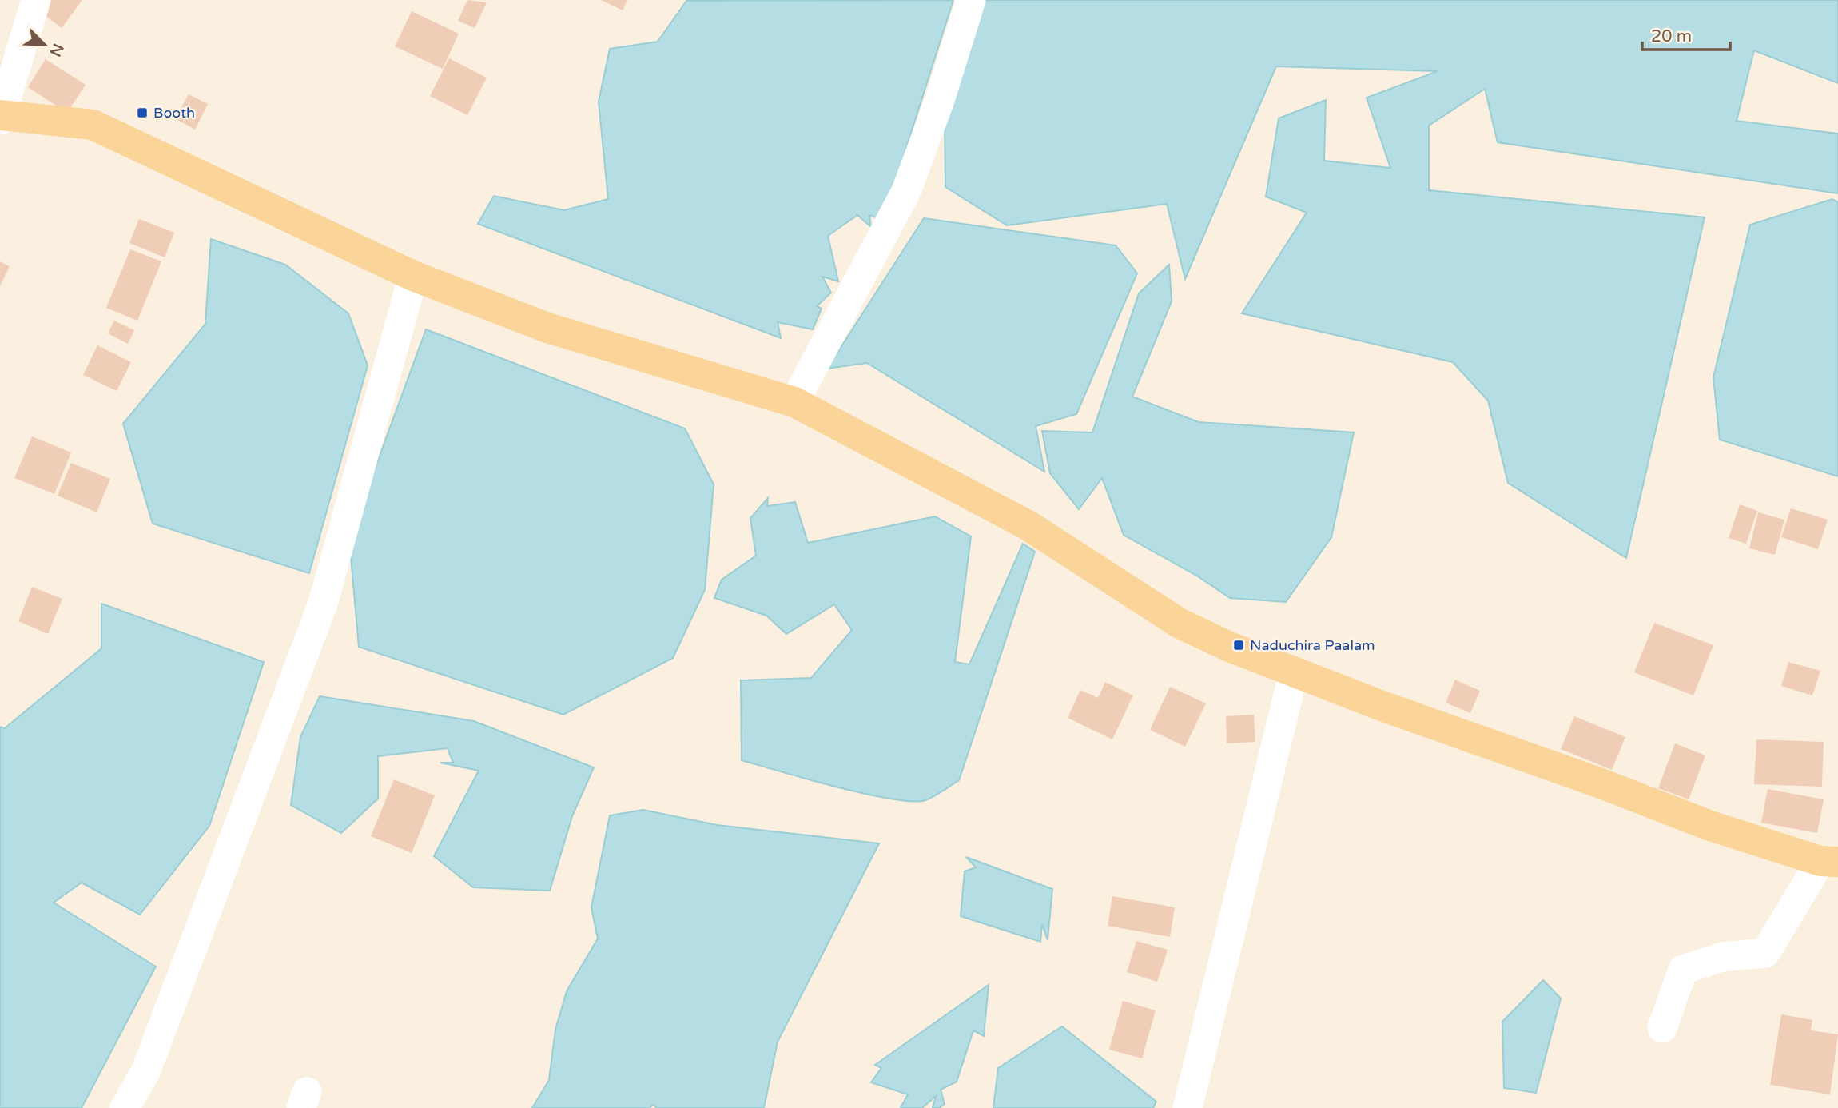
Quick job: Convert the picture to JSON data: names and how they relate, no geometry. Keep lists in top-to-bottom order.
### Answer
{
  "places": {
    "transit": ["Booth", "Naduchira Paalam"]
  },
  "scale_bar": "20 m",
  "north": "bottom right"
}
